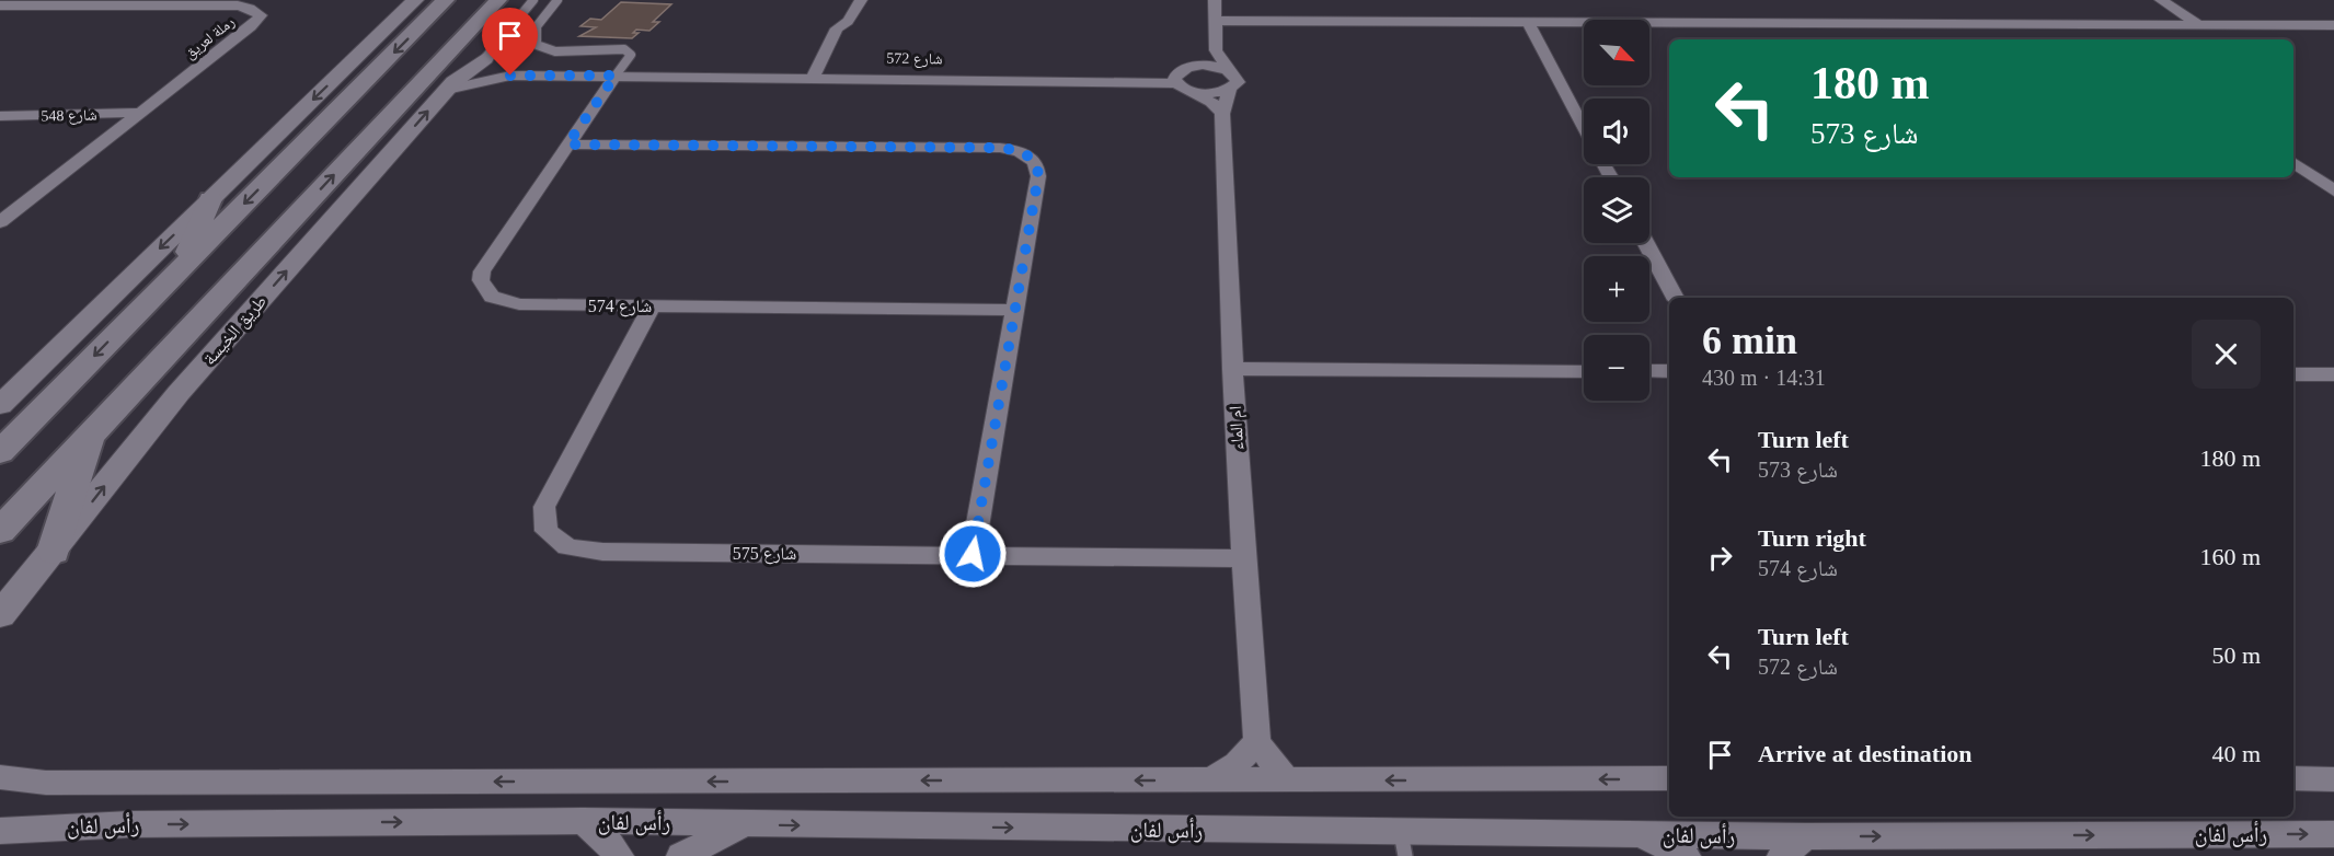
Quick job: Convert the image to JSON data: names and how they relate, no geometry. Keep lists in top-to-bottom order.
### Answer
{
  "streets": {
    "main road": ["طريق الخيسة"],
    "street": [
      "رملة لعريق",
      "شارع 572",
      "شارع 548",
      "شارع 574",
      "ام الماء",
      "شارع 575",
      "رأس لفان"
    ]
  },
  "crossings": [
    ["رملة لعريق", "شارع 548"],
    ["شارع 572", "شارع 574"],
    ["شارع 572", "طريق الخيسة"],
    ["شارع 574", "شارع 575"],
    ["ام الماء", "شارع 575"],
    ["ام الماء", "رأس لفان"]
  ],
  "north": "bottom right",
  "page": {
    "map_buttons": ["+", "−"],
    "turn": ["180 m", "شارع 573"],
    "heading": ["6 min", "430 m · 14:31"],
    "list": [
      {
        "name": "Turn left",
        "note": "شارع 573",
        "value": "180 m"
      },
      {
        "name": "Turn right",
        "note": "شارع 574",
        "value": "160 m"
      },
      {
        "name": "Turn left",
        "note": "شارع 572",
        "value": "50 m"
      },
      {
        "name": "Arrive at destination",
        "value": "40 m"
      }
    ]
  }
}
